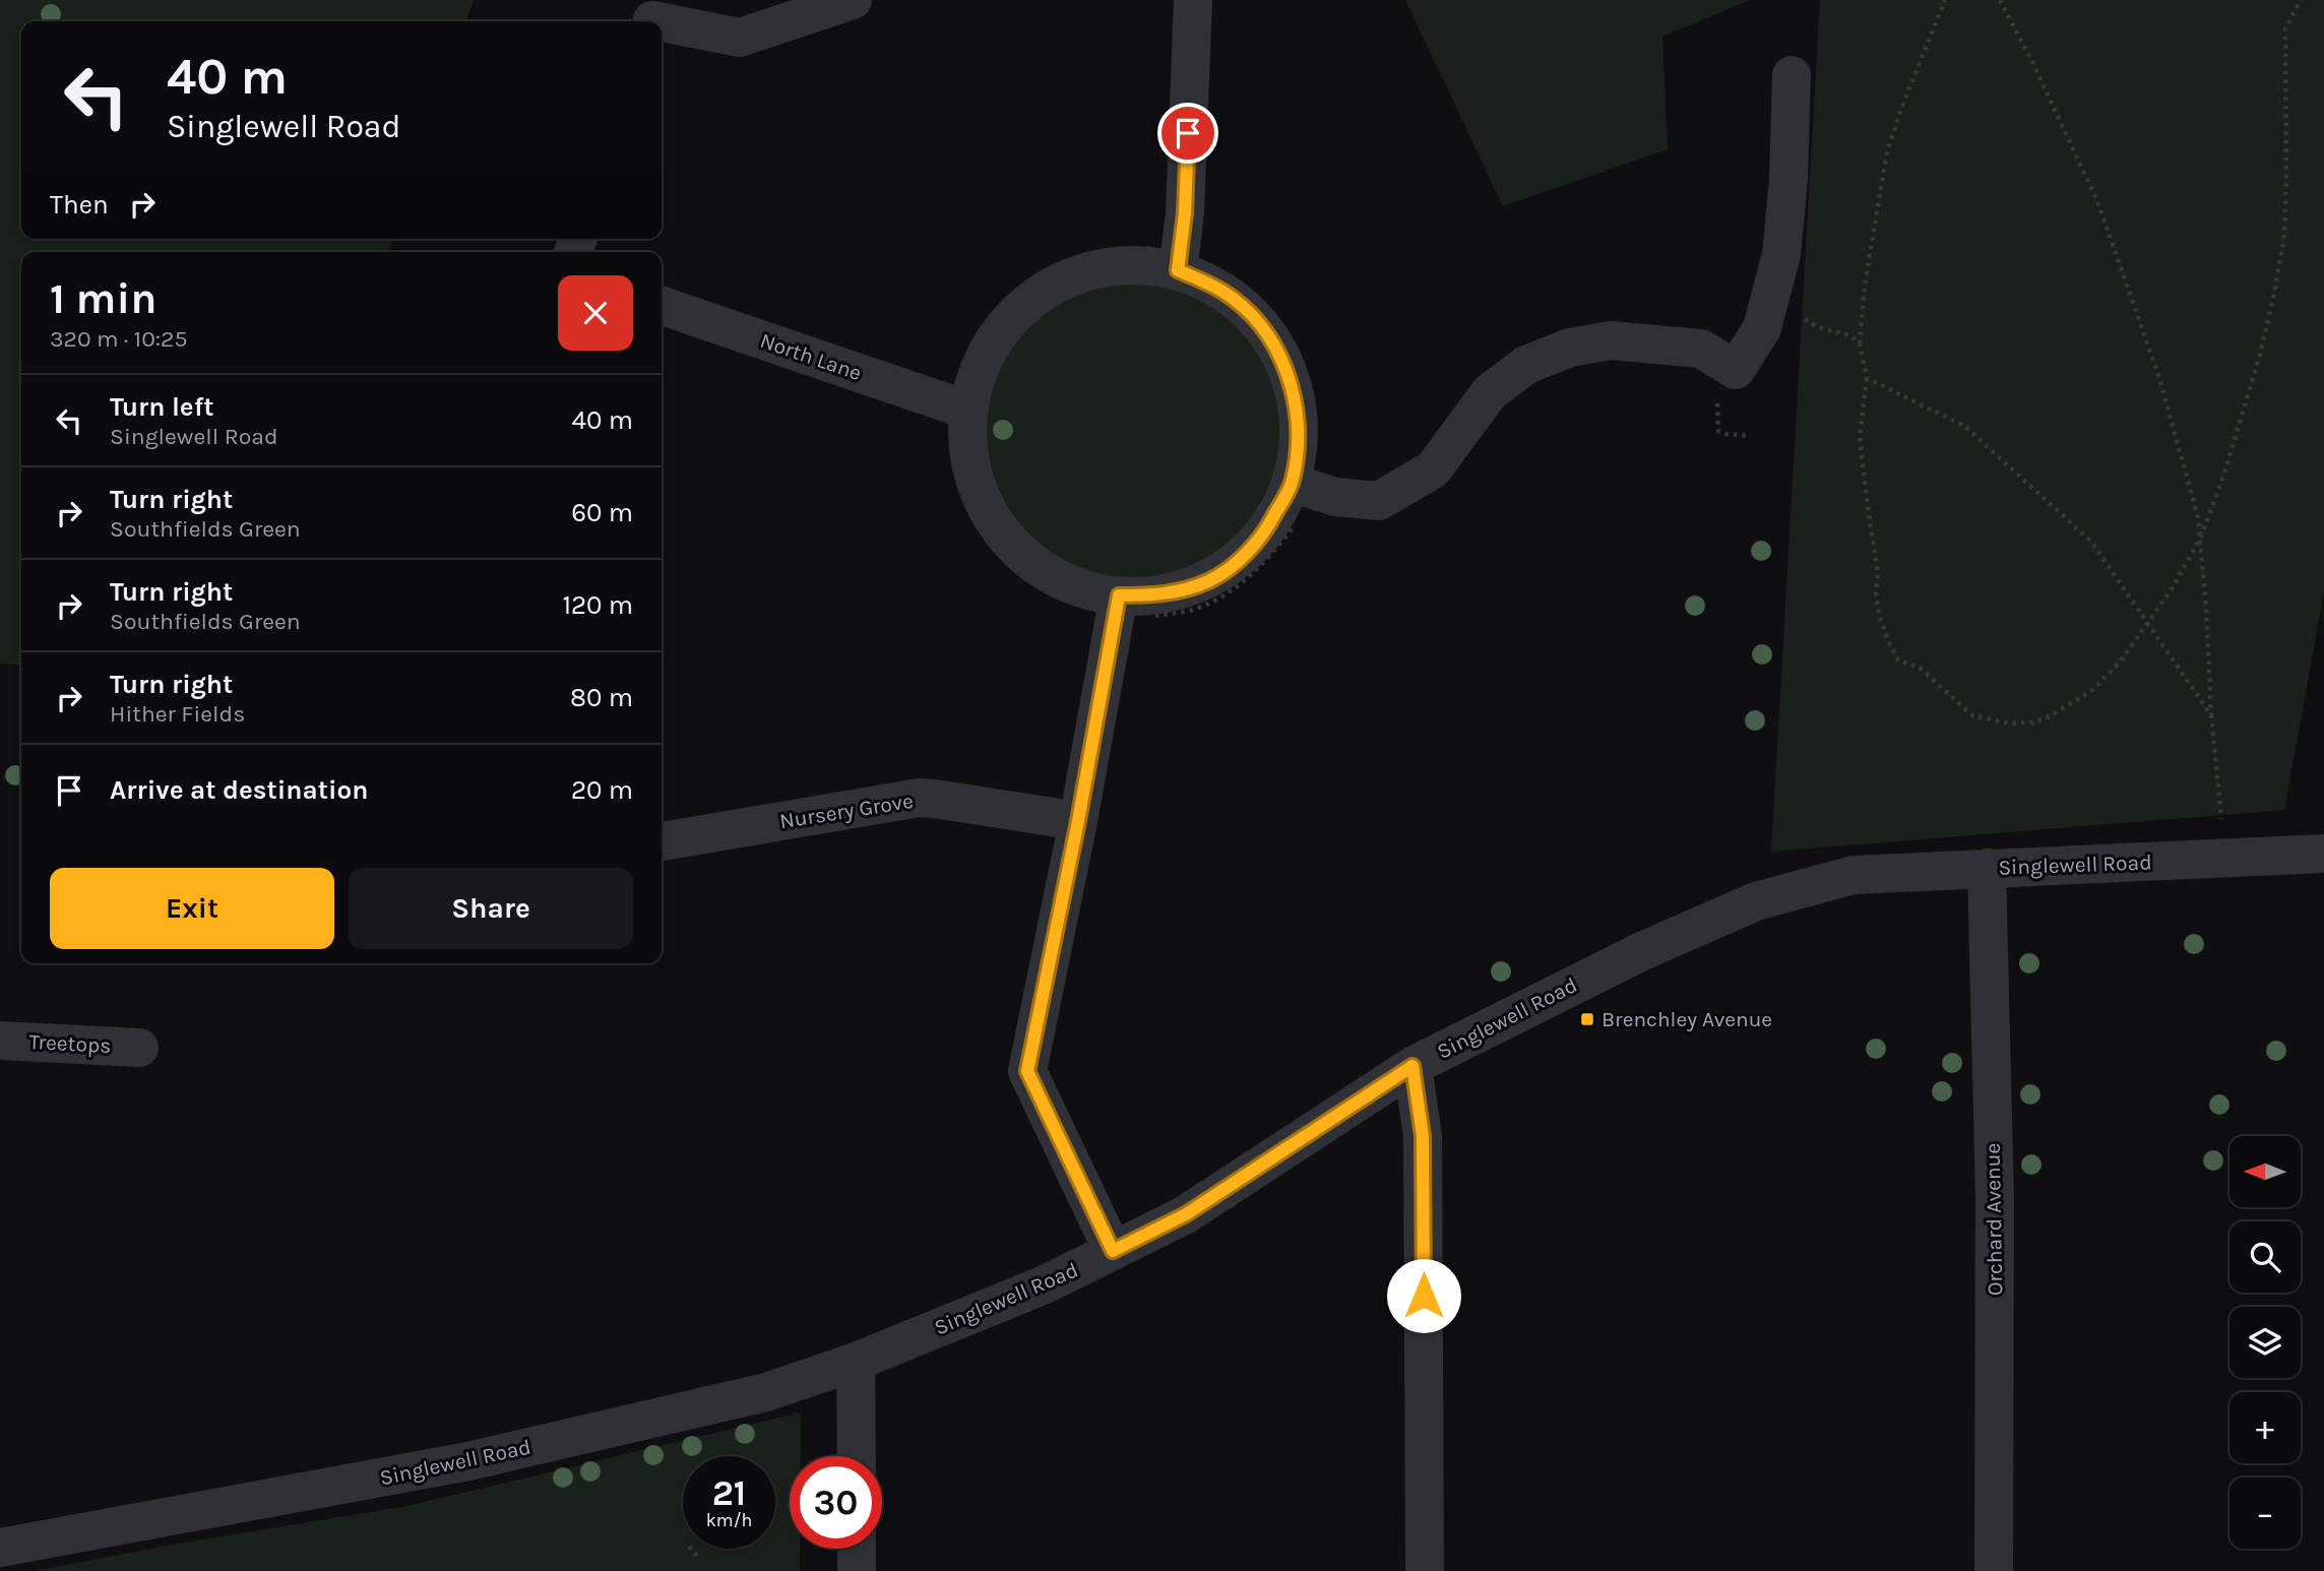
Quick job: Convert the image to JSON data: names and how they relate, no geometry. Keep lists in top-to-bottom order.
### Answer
{
  "streets": {
    "street": [
      "North Lane",
      "Nursery Grove",
      "Singlewell Road",
      "Treetops",
      "Orchard Avenue"
    ]
  },
  "crossings": [
    ["Singlewell Road", "Orchard Avenue"]
  ],
  "places": {
    "transit": ["Brenchley Avenue"]
  },
  "north": "left",
  "page": {
    "turn": ["40 m", "Singlewell Road"],
    "then": "Then",
    "heading": ["1 min", "320 m · 10:25"],
    "list": [
      {
        "name": "Turn left",
        "note": "Singlewell Road",
        "value": "40 m"
      },
      {
        "name": "Turn right",
        "note": "Southfields Green",
        "value": "60 m"
      },
      {
        "name": "Turn right",
        "note": "Southfields Green",
        "value": "120 m"
      },
      {
        "name": "Turn right",
        "note": "Hither Fields",
        "value": "80 m"
      },
      {
        "name": "Arrive at destination",
        "value": "20 m"
      }
    ],
    "buttons": ["Exit", "Share"],
    "map_buttons": ["+", "−"],
    "speed": "21 km/h",
    "limit": "30"
  }
}
